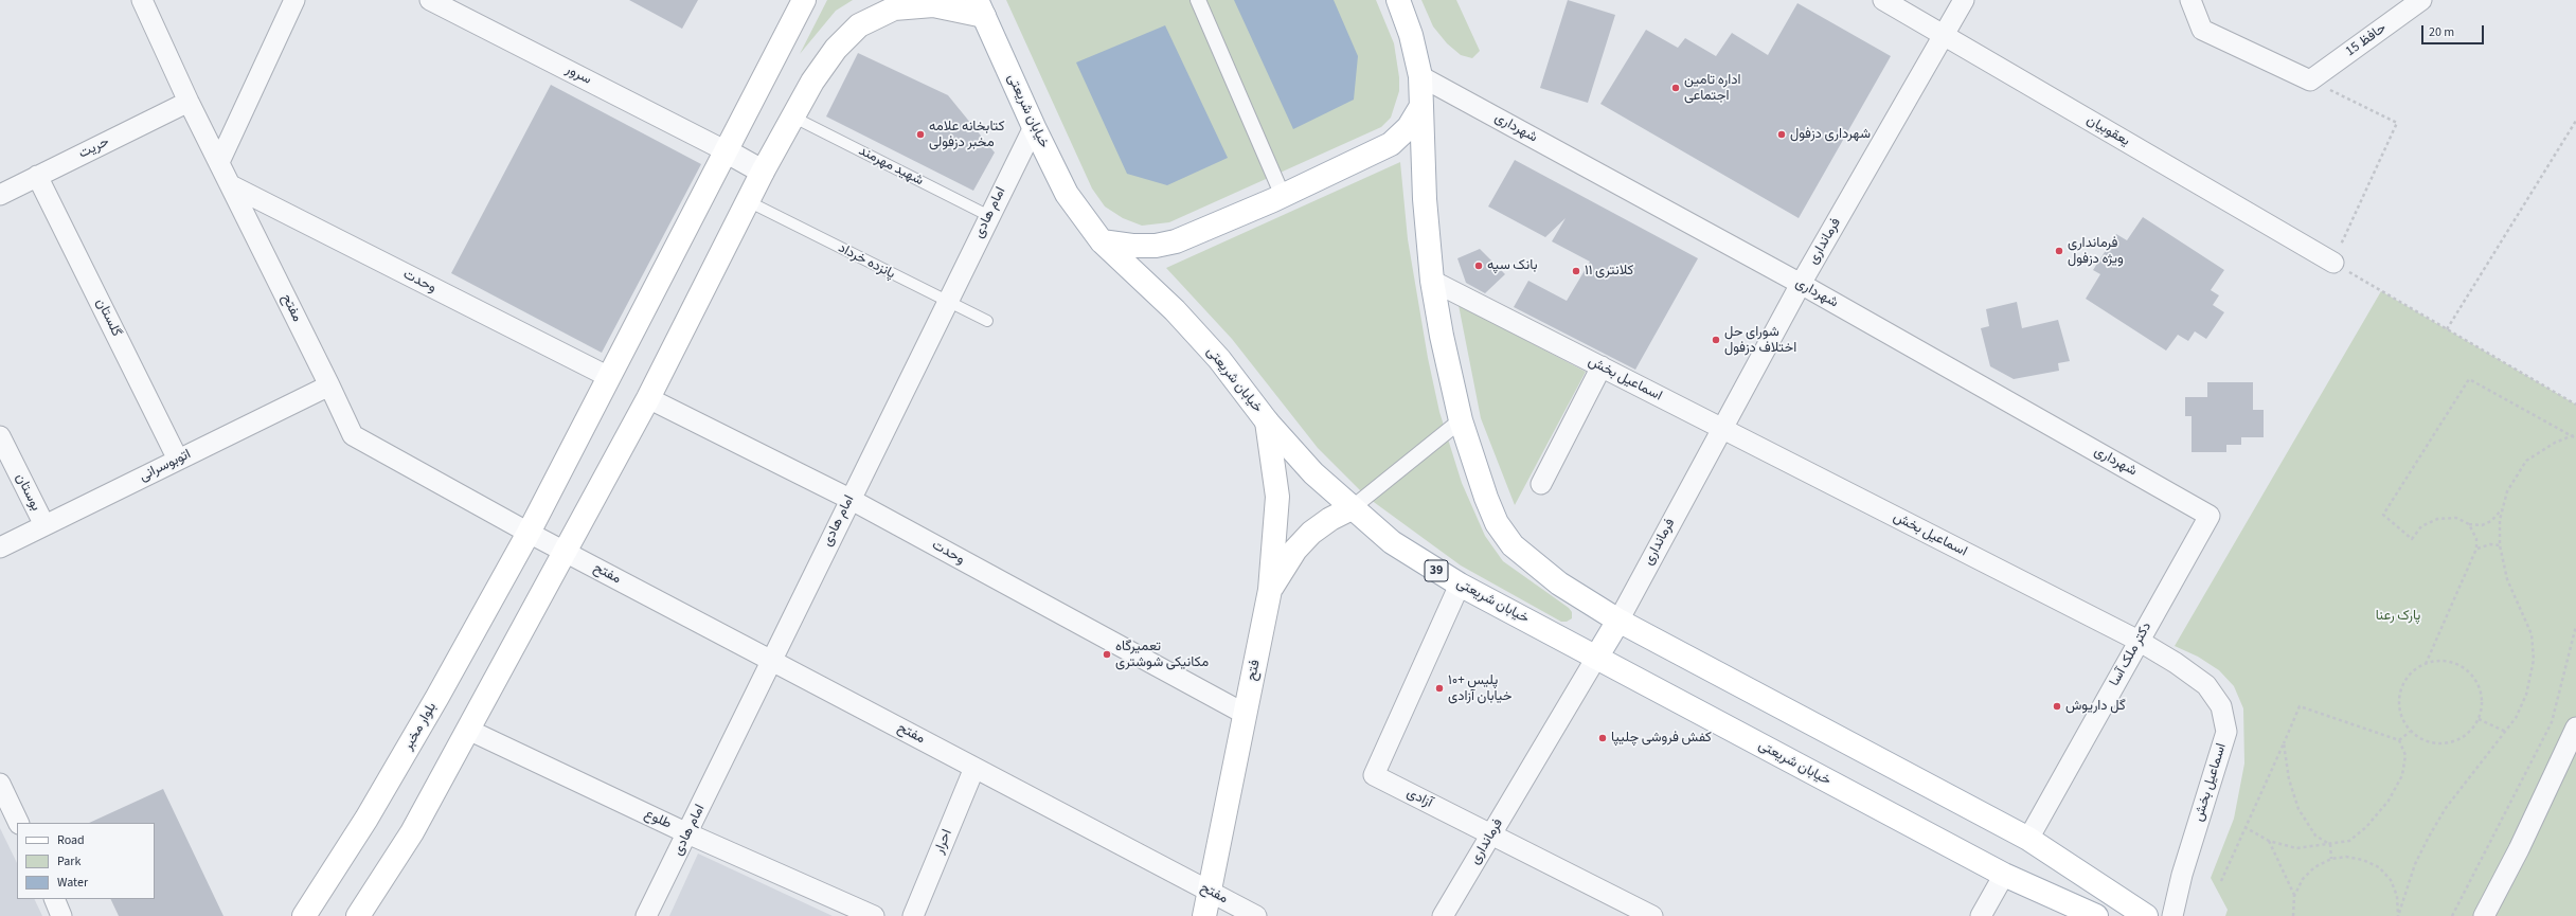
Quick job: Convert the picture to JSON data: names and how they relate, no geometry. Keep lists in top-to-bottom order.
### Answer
{
  "streets": {
    "main road": [
      "خیابان شریعتی",
      "39",
      "فتح",
      "بلوار مخبر"
    ],
    "street": [
      "حافظ 15",
      "سرور",
      "شهرداری",
      "یعقوبیان",
      "حریت",
      "امام هادی",
      "فرمانداری",
      "وحدت",
      "مفتح",
      "گلستان",
      "اسماعیل بخش",
      "اتوبوسرانی",
      "بوستان",
      "دکتر ملک آسا",
      "آزادی",
      "طلوع",
      "احرار"
    ],
    "lane": ["شهید مهرمند", "پانزده خرداد"]
  },
  "crossings": [
    ["سرور", "بلوار مخبر"],
    ["خیابان شریعتی", "امام هادی"],
    ["خیابان شریعتی", "فرمانداری"],
    ["خیابان شریعتی", "فتح"],
    ["خیابان شریعتی", "آزادی"],
    ["شهرداری", "فرمانداری"],
    ["شهرداری", "دکتر ملک آسا"],
    ["یعقوبیان", "فرمانداری"],
    ["حریت", "مفتح"],
    ["حریت", "گلستان"],
    ["شهید مهرمند", "امام هادی"],
    ["امام هادی", "پانزده خرداد"],
    ["امام هادی", "وحدت"],
    ["امام هادی", "مفتح"],
    ["امام هادی", "طلوع"],
    ["فرمانداری", "اسماعیل بخش"],
    ["فرمانداری", "آزادی"],
    ["وحدت", "مفتح"],
    ["وحدت", "فتح"],
    ["وحدت", "بلوار مخبر"],
    ["مفتح", "اتوبوسرانی"],
    ["مفتح", "فتح"],
    ["مفتح", "بلوار مخبر"],
    ["مفتح", "احرار"],
    ["گلستان", "اتوبوسرانی"],
    ["اسماعیل بخش", "دکتر ملک آسا"],
    ["اتوبوسرانی", "بوستان"]
  ],
  "parks": ["پارک رعنا"],
  "places": [
    "اداره تامین اجتماعی",
    "کتابخانه علامه مخبر دزفولی",
    "شهرداری دزفول",
    "فرمانداری ویژه دزفول",
    "بانک سپه",
    "کلانتری ۱۱",
    "شورای حل اختلاف دزفول",
    "تعمیرگاه مکانیکی شوشتری",
    "پلیس +۱۰ خیابان آزادی",
    "گل داریوش",
    "کفش فروشی چلیپا"
  ],
  "legend": ["Road", "Park", "Water"],
  "scale_bar": "20 m"
}
